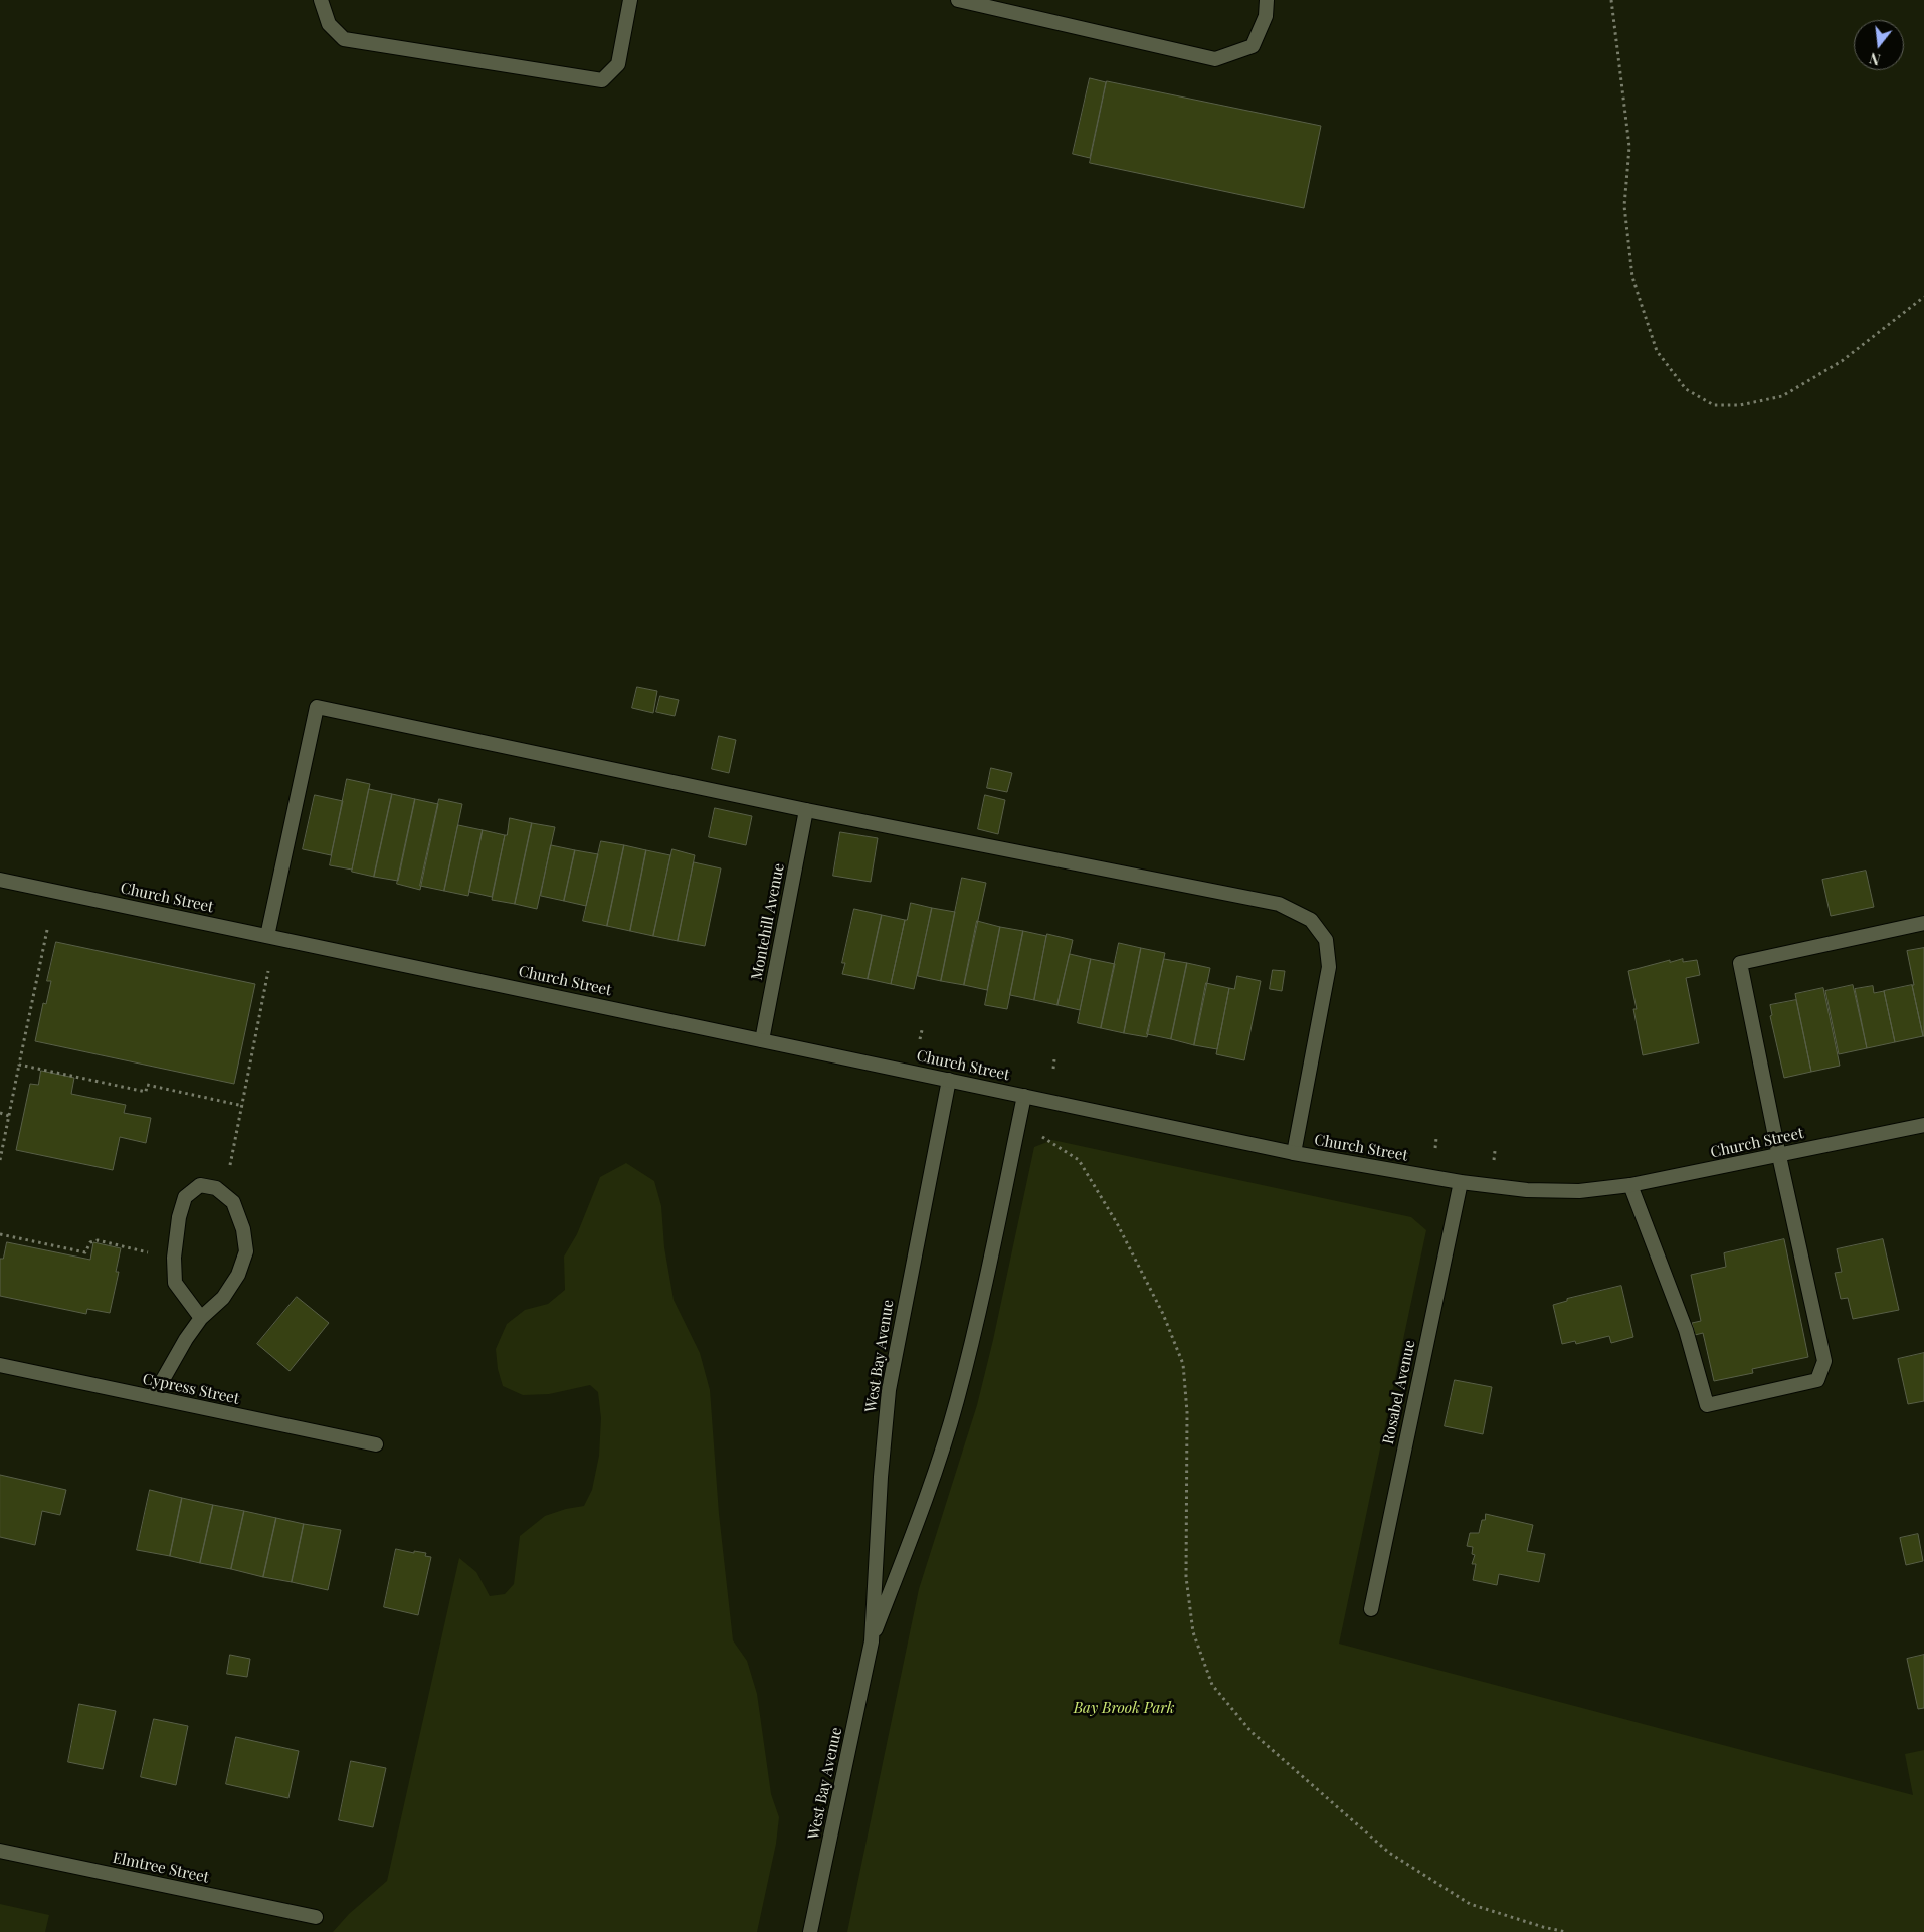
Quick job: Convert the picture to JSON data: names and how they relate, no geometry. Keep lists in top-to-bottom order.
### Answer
{
  "streets": {
    "street": [
      "Church Street",
      "Montehill Avenue",
      "West Bay Avenue",
      "Cypress Street",
      "Rosabel Avenue",
      "Elmtree Street"
    ]
  },
  "crossings": [
    ["Church Street", "Montehill Avenue"],
    ["Church Street", "West Bay Avenue"],
    ["Church Street", "Rosabel Avenue"]
  ],
  "parks": ["Bay Brook Park"],
  "north": "bottom"
}
